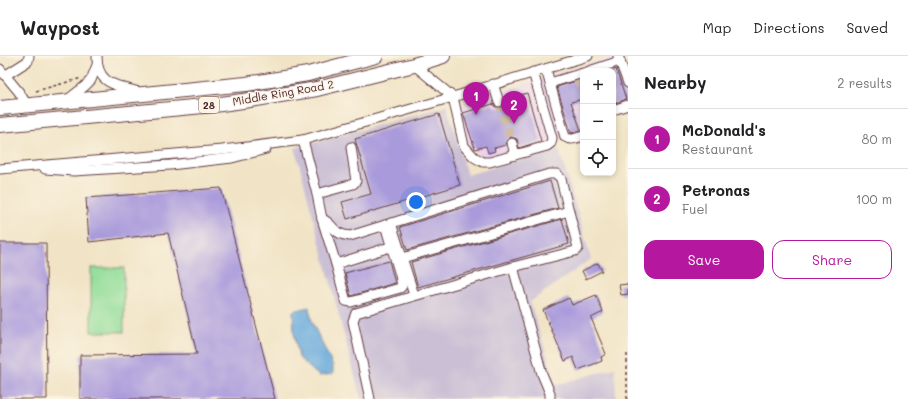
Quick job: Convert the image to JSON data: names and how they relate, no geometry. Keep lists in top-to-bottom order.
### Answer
{
  "streets": {
    "highway": ["Middle Ring Road 2", "28"]
  },
  "page": {
    "header": "Waypost",
    "nav": ["Map", "Directions", "Saved"],
    "heading": ["Nearby", "2 results"],
    "map_buttons": ["+", "−"],
    "pins": ["1", "2"],
    "list": [
      {
        "mark": "1",
        "name": "McDonald's",
        "note": "Restaurant",
        "value": "80 m"
      },
      {
        "mark": "2",
        "name": "Petronas",
        "note": "Fuel",
        "value": "100 m"
      }
    ],
    "buttons": ["Save", "Share"]
  }
}
